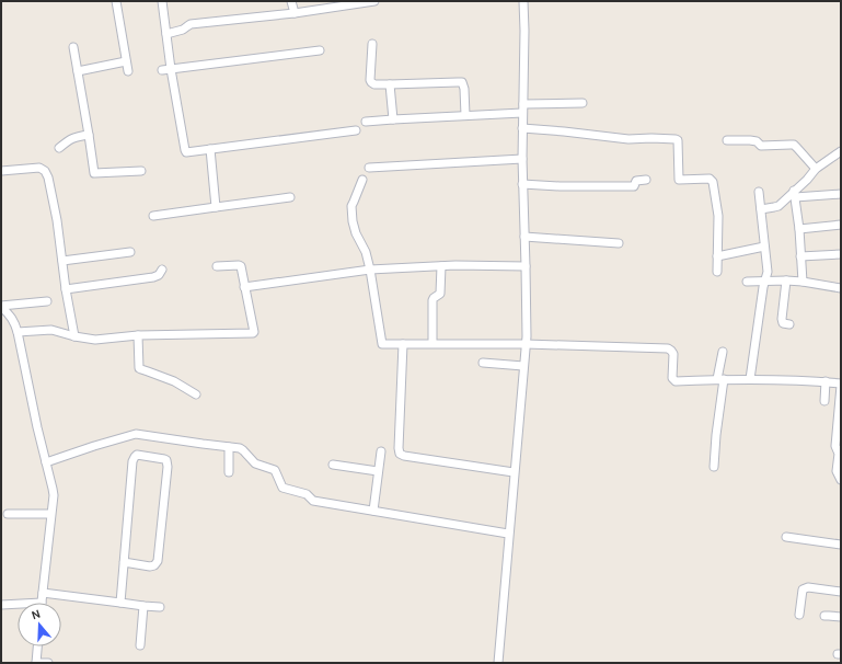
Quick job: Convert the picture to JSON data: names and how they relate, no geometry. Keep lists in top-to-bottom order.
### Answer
{
  "north": "top"
}
